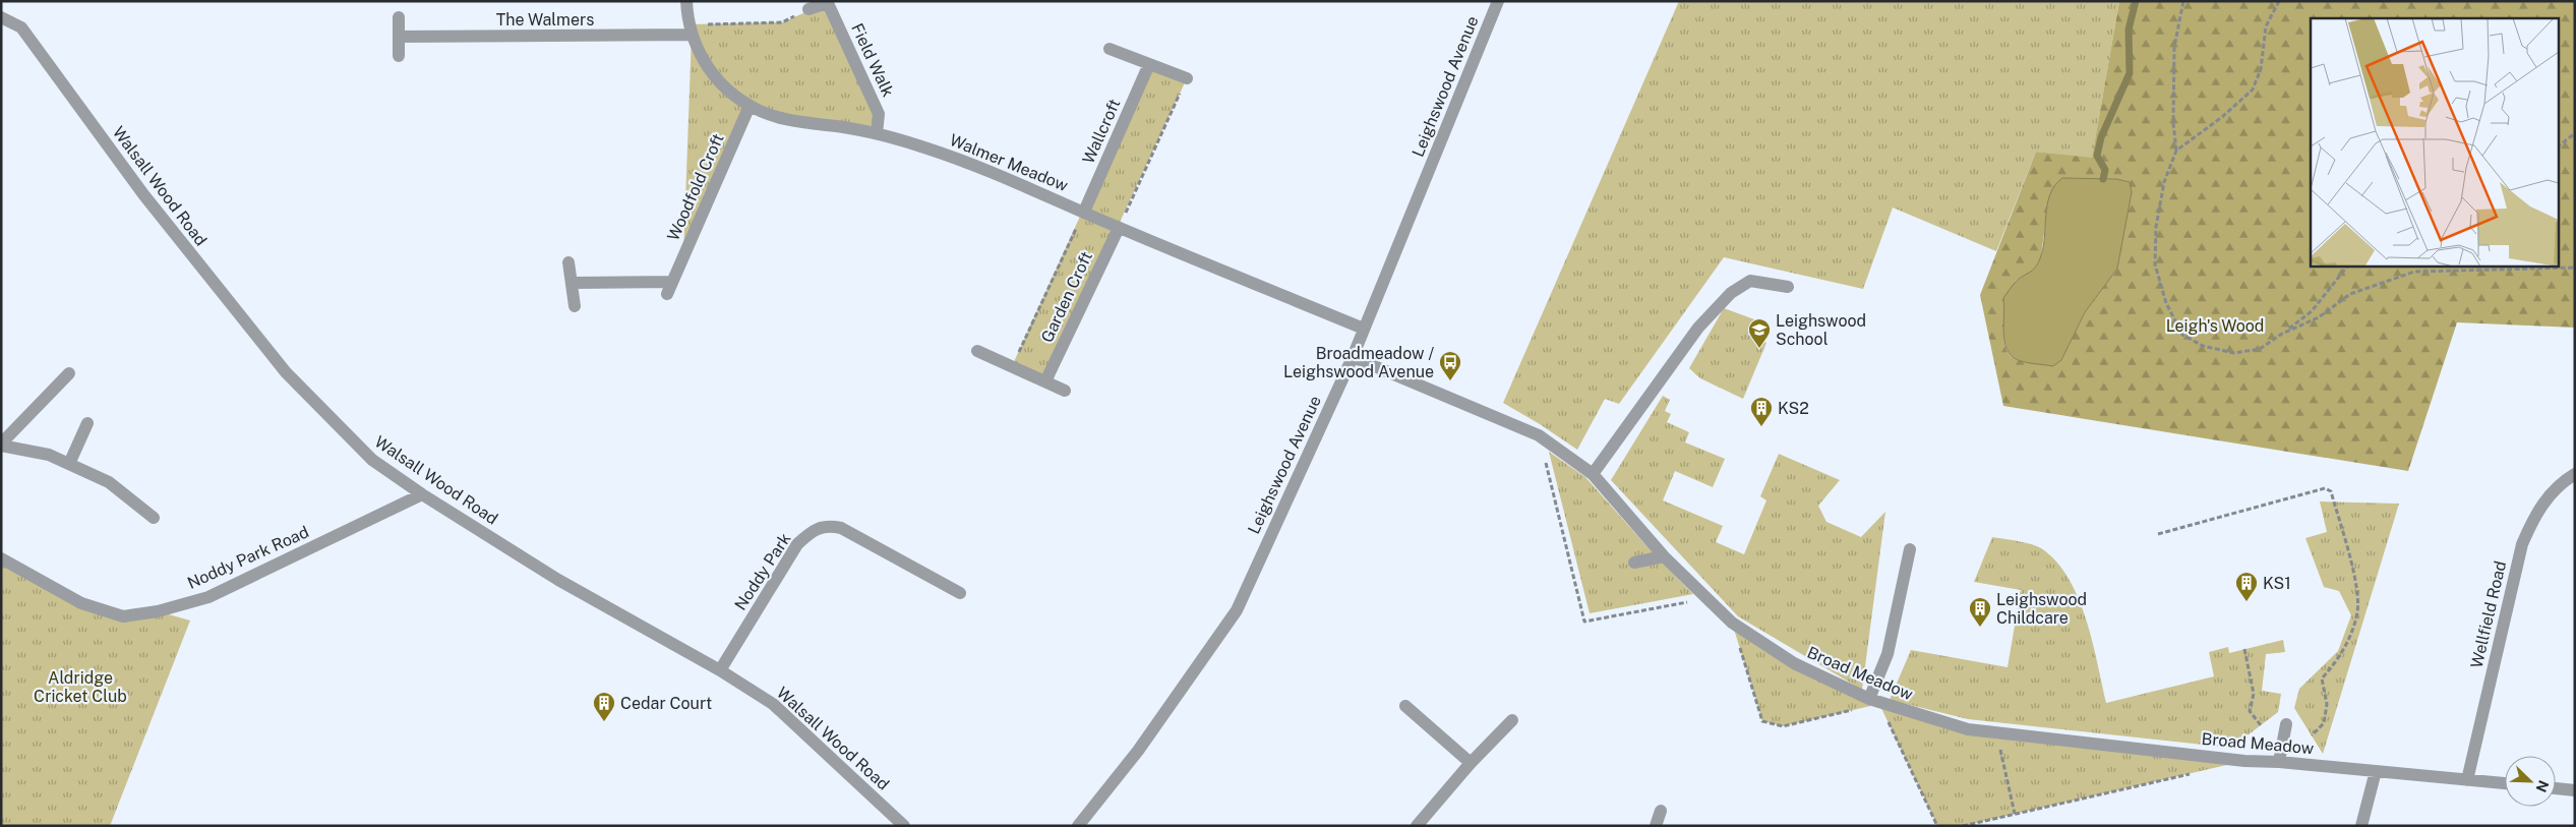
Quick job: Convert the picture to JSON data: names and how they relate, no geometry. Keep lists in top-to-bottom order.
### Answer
{
  "streets": {
    "street": [
      "The Walmers",
      "Field Walk",
      "Leighswood Avenue",
      "Wallcroft",
      "Walmer Meadow",
      "Walsall Wood Road",
      "Woodfold Croft",
      "Garden Croft",
      "Noddy Park Road",
      "Noddy Park",
      "Wellfield Road",
      "Broad Meadow"
    ]
  },
  "crossings": [
    ["The Walmers", "Walmer Meadow"],
    ["Field Walk", "Walmer Meadow"],
    ["Leighswood Avenue", "Walmer Meadow"],
    ["Leighswood Avenue", "Broad Meadow"],
    ["Wallcroft", "Walmer Meadow"],
    ["Walmer Meadow", "Woodfold Croft"],
    ["Walmer Meadow", "Garden Croft"],
    ["Walsall Wood Road", "Noddy Park Road"],
    ["Walsall Wood Road", "Noddy Park"],
    ["Wellfield Road", "Broad Meadow"]
  ],
  "parks": ["Leigh's Wood", "Aldridge Cricket Club"],
  "places": {
    "school or university": ["Leighswood School"],
    "bus stop": ["Broadmeadow / Leighswood Avenue"],
    "building": [
      "KS2",
      "KS1",
      "Leighswood Childcare",
      "Cedar Court"
    ]
  },
  "north": "bottom right"
}
